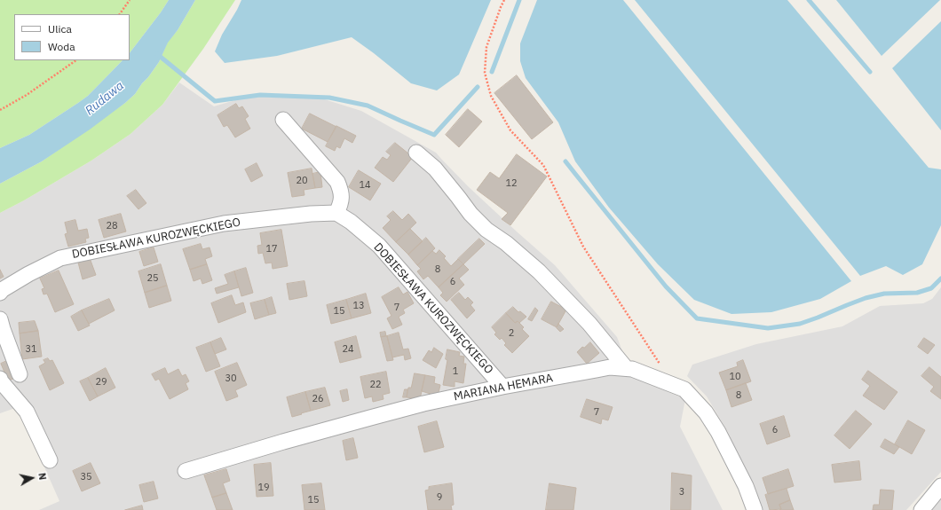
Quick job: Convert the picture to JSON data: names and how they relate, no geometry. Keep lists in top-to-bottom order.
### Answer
{
  "streets": {
    "street": ["DOBIESŁAWA KUROZWĘCKIEGO", "MARIANA HEMARA"]
  },
  "crossings": [
    ["DOBIESŁAWA KUROZWĘCKIEGO", "MARIANA HEMARA"]
  ],
  "water": ["Rudawa"],
  "house_numbers": [
    "20",
    "12",
    "14",
    "28",
    "17",
    "8",
    "25",
    "6",
    "13",
    "7",
    "15",
    "2",
    "31",
    "24",
    "1",
    "10",
    "30",
    "29",
    "22",
    "8",
    "26",
    "7",
    "6",
    "35",
    "19",
    "3",
    "9",
    "15"
  ],
  "legend": ["Ulica", "Woda"],
  "north": "right"
}
